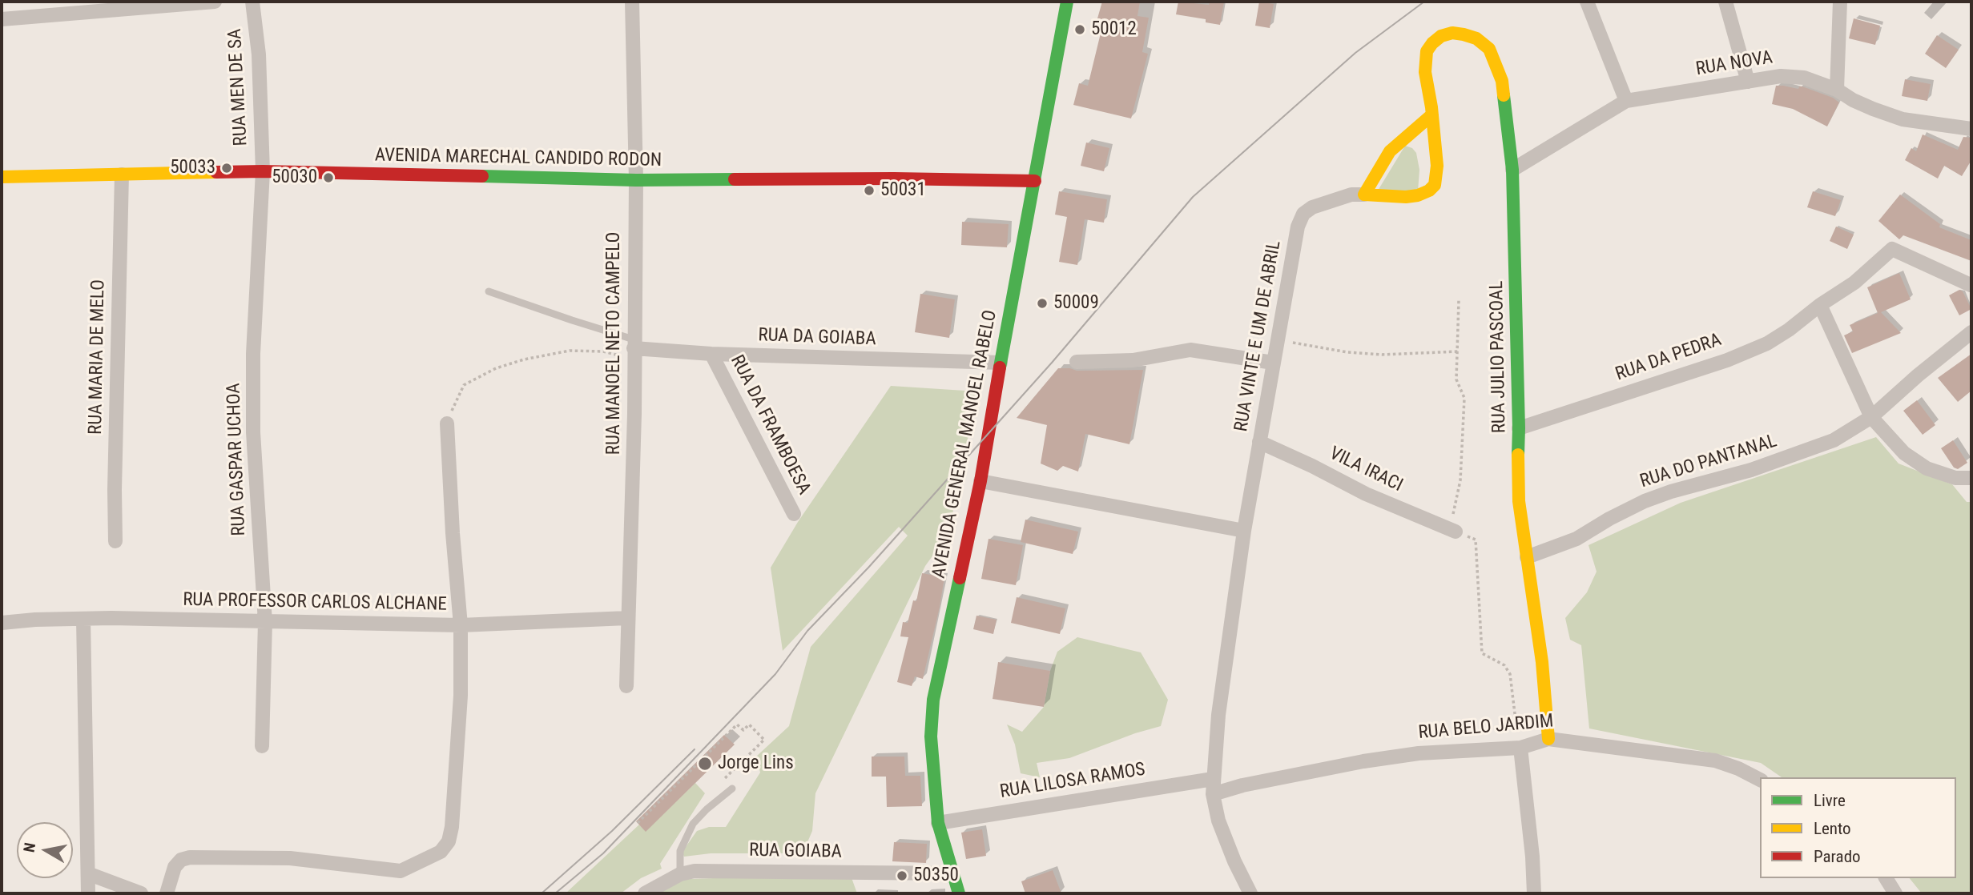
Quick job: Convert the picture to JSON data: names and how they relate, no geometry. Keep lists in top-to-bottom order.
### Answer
{
  "streets": {
    "street": [
      "RUA NOVA",
      "RUA MEN DE SA",
      "AVENIDA MARECHAL CANDIDO RODON",
      "RUA VINTE E UM DE ABRIL",
      "RUA DA GOIABA",
      "RUA MANOEL NETO CAMPELO",
      "RUA MARIA DE MELO",
      "RUA JULIO PASCOAL",
      "RUA DA PEDRA",
      "RUA DA FRAMBOESA",
      "AVENIDA GENERAL MANOEL RABELO",
      "RUA GASPAR UCHOA",
      "RUA DO PANTANAL",
      "VILA IRACI",
      "RUA PROFESSOR CARLOS ALCHANE",
      "RUA BELO JARDIM",
      "RUA LILOSA RAMOS",
      "RUA GOIABA"
    ]
  },
  "crossings": [
    ["RUA NOVA", "RUA JULIO PASCOAL"],
    ["RUA MEN DE SA", "AVENIDA MARECHAL CANDIDO RODON"],
    ["RUA MEN DE SA", "RUA GASPAR UCHOA"],
    ["AVENIDA MARECHAL CANDIDO RODON", "RUA MANOEL NETO CAMPELO"],
    ["AVENIDA MARECHAL CANDIDO RODON", "RUA MARIA DE MELO"],
    ["AVENIDA MARECHAL CANDIDO RODON", "AVENIDA GENERAL MANOEL RABELO"],
    ["AVENIDA MARECHAL CANDIDO RODON", "RUA GASPAR UCHOA"],
    ["RUA VINTE E UM DE ABRIL", "RUA JULIO PASCOAL"],
    ["RUA VINTE E UM DE ABRIL", "VILA IRACI"],
    ["RUA VINTE E UM DE ABRIL", "RUA BELO JARDIM"],
    ["RUA VINTE E UM DE ABRIL", "RUA LILOSA RAMOS"],
    ["RUA DA GOIABA", "RUA MANOEL NETO CAMPELO"],
    ["RUA DA GOIABA", "RUA DA FRAMBOESA"],
    ["RUA DA GOIABA", "AVENIDA GENERAL MANOEL RABELO"],
    ["RUA MANOEL NETO CAMPELO", "RUA PROFESSOR CARLOS ALCHANE"],
    ["RUA JULIO PASCOAL", "RUA DA PEDRA"],
    ["RUA JULIO PASCOAL", "RUA DO PANTANAL"],
    ["RUA JULIO PASCOAL", "RUA BELO JARDIM"],
    ["AVENIDA GENERAL MANOEL RABELO", "RUA LILOSA RAMOS"],
    ["AVENIDA GENERAL MANOEL RABELO", "RUA GOIABA"],
    ["RUA GASPAR UCHOA", "RUA PROFESSOR CARLOS ALCHANE"]
  ],
  "places": [
    "50012",
    "50033",
    "50030",
    "50031",
    "50009",
    "Jorge Lins",
    "50350"
  ],
  "legend": ["Livre", "Lento", "Parado"],
  "north": "left"
}
